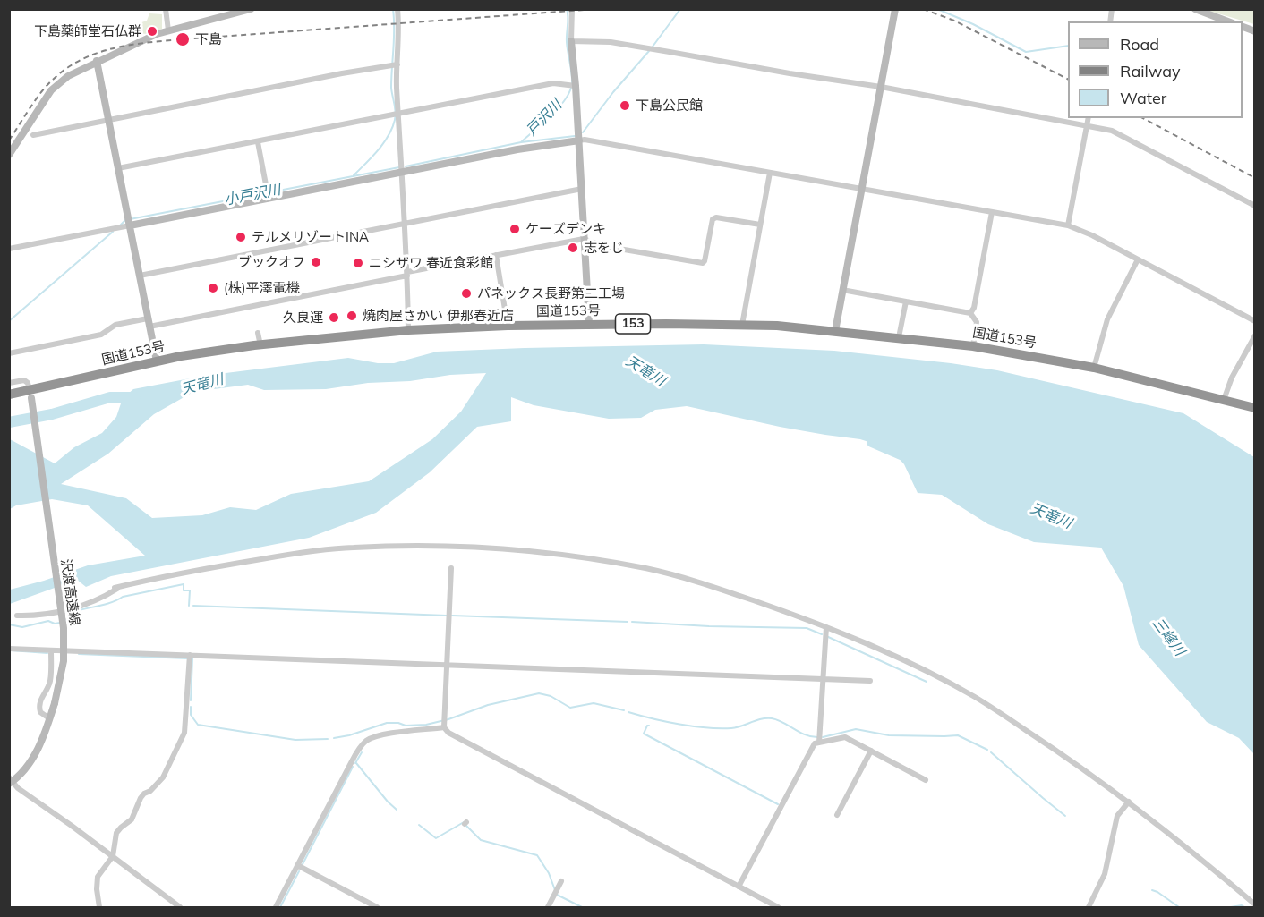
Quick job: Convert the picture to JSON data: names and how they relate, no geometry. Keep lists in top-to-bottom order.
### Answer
{
  "streets": {
    "highway": ["国道153号", "153"],
    "street": ["沢渡高遠線"]
  },
  "crossings": [
    ["国道153号", "沢渡高遠線"]
  ],
  "water": [
    "戸沢川",
    "小戸沢川",
    "天竜川",
    "三峰川"
  ],
  "places": [
    "下島薬師堂石仏群",
    "下島",
    "下島公民館",
    "ケーズデンキ",
    "テルメリゾートINA",
    "志をじ",
    "ブックオフ",
    "ニシザワ 春近食彩館",
    "(株)平澤電機",
    "パネックス長野第二工場",
    "焼肉屋さかい 伊那春近店",
    "久良運"
  ],
  "legend": ["Road", "Railway", "Water"]
}
